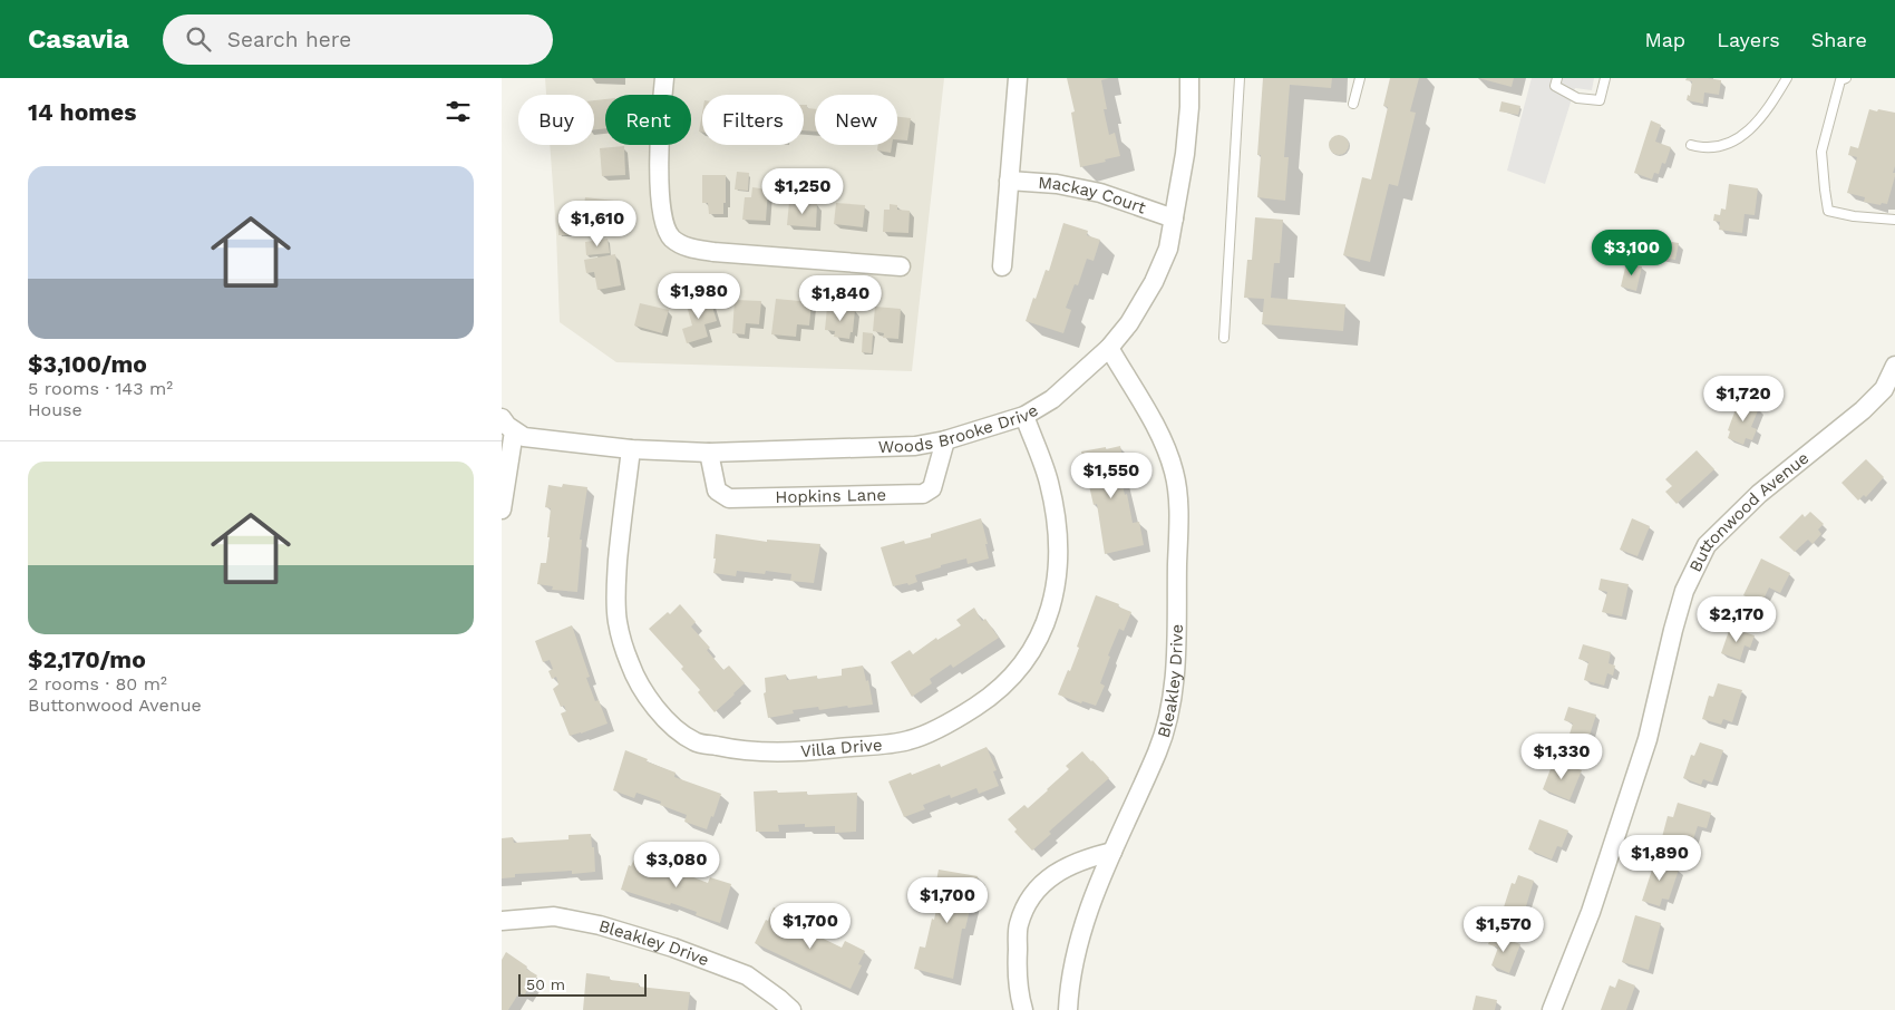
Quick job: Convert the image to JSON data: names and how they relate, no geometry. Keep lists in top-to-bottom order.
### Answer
{
  "streets": {
    "street": [
      "Mackay Court",
      "Woods Brooke Drive",
      "Hopkins Lane",
      "Buttonwood Avenue",
      "Bleakley Drive",
      "Villa Drive"
    ]
  },
  "crossings": [
    ["Mackay Court", "Woods Brooke Drive"],
    ["Woods Brooke Drive", "Hopkins Lane"],
    ["Woods Brooke Drive", "Bleakley Drive"],
    ["Woods Brooke Drive", "Villa Drive"]
  ],
  "scale_bar": "50 m",
  "page": {
    "header": "Casavia",
    "search": "Search here",
    "nav": ["Map", "Layers", "Share"],
    "heading": "14 homes",
    "chip": [
      "Buy",
      "Rent",
      "Filters",
      "New"
    ],
    "list": [
      {
        "name": "$3,100/mo",
        "note": "5 rooms · 143 m² · House"
      },
      {
        "name": "$2,170/mo",
        "note": "2 rooms · 80 m² · Buttonwood Avenue"
      }
    ],
    "price": [
      "$1,250",
      "$1,610",
      "$3,100",
      "$1,980",
      "$1,840",
      "$1,720",
      "$1,550",
      "$2,170",
      "$1,330",
      "$1,890",
      "$3,080",
      "$1,700",
      "$1,700",
      "$1,570"
    ],
    "scale": "50 m"
  }
}
